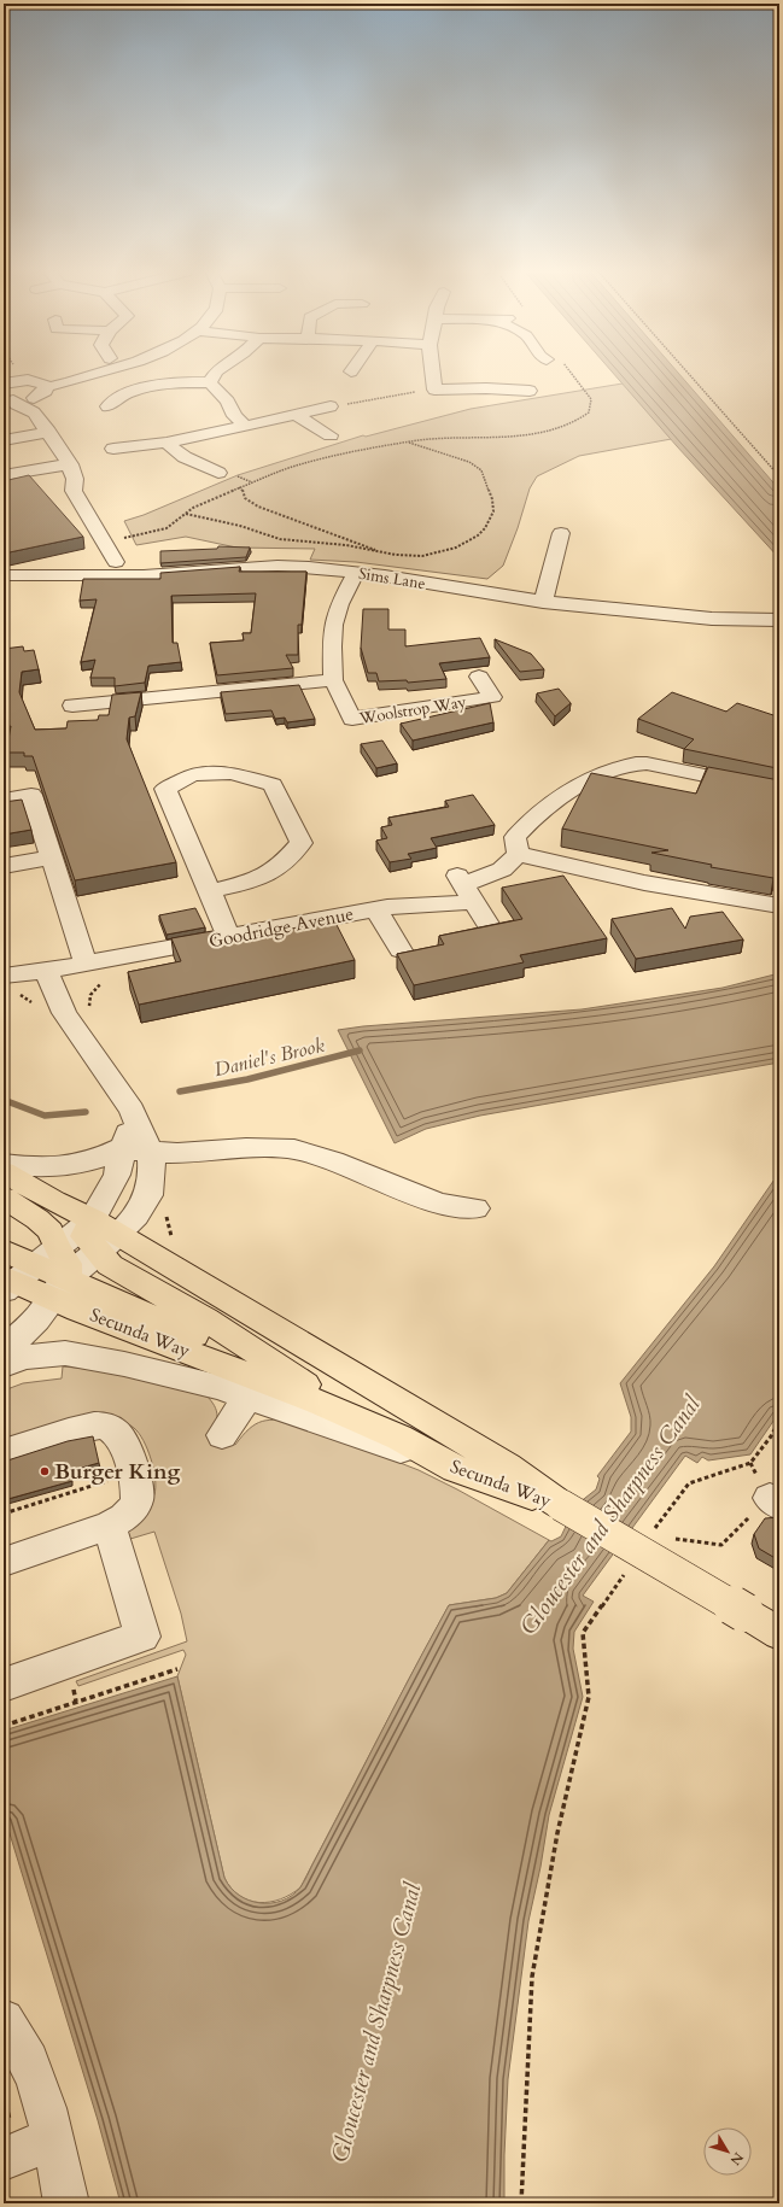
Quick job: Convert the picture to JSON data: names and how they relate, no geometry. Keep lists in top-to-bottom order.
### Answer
{
  "streets": {
    "main road": ["Secunda Way"],
    "street": ["Sims Lane", "Woolstrop Way", "Goodridge Avenue"]
  },
  "crossings": [
    ["Sims Lane", "Woolstrop Way"]
  ],
  "water": ["Daniel's Brook", "Gloucester and Sharpness Canal"],
  "places": ["Burger King"],
  "north": "bottom right"
}
